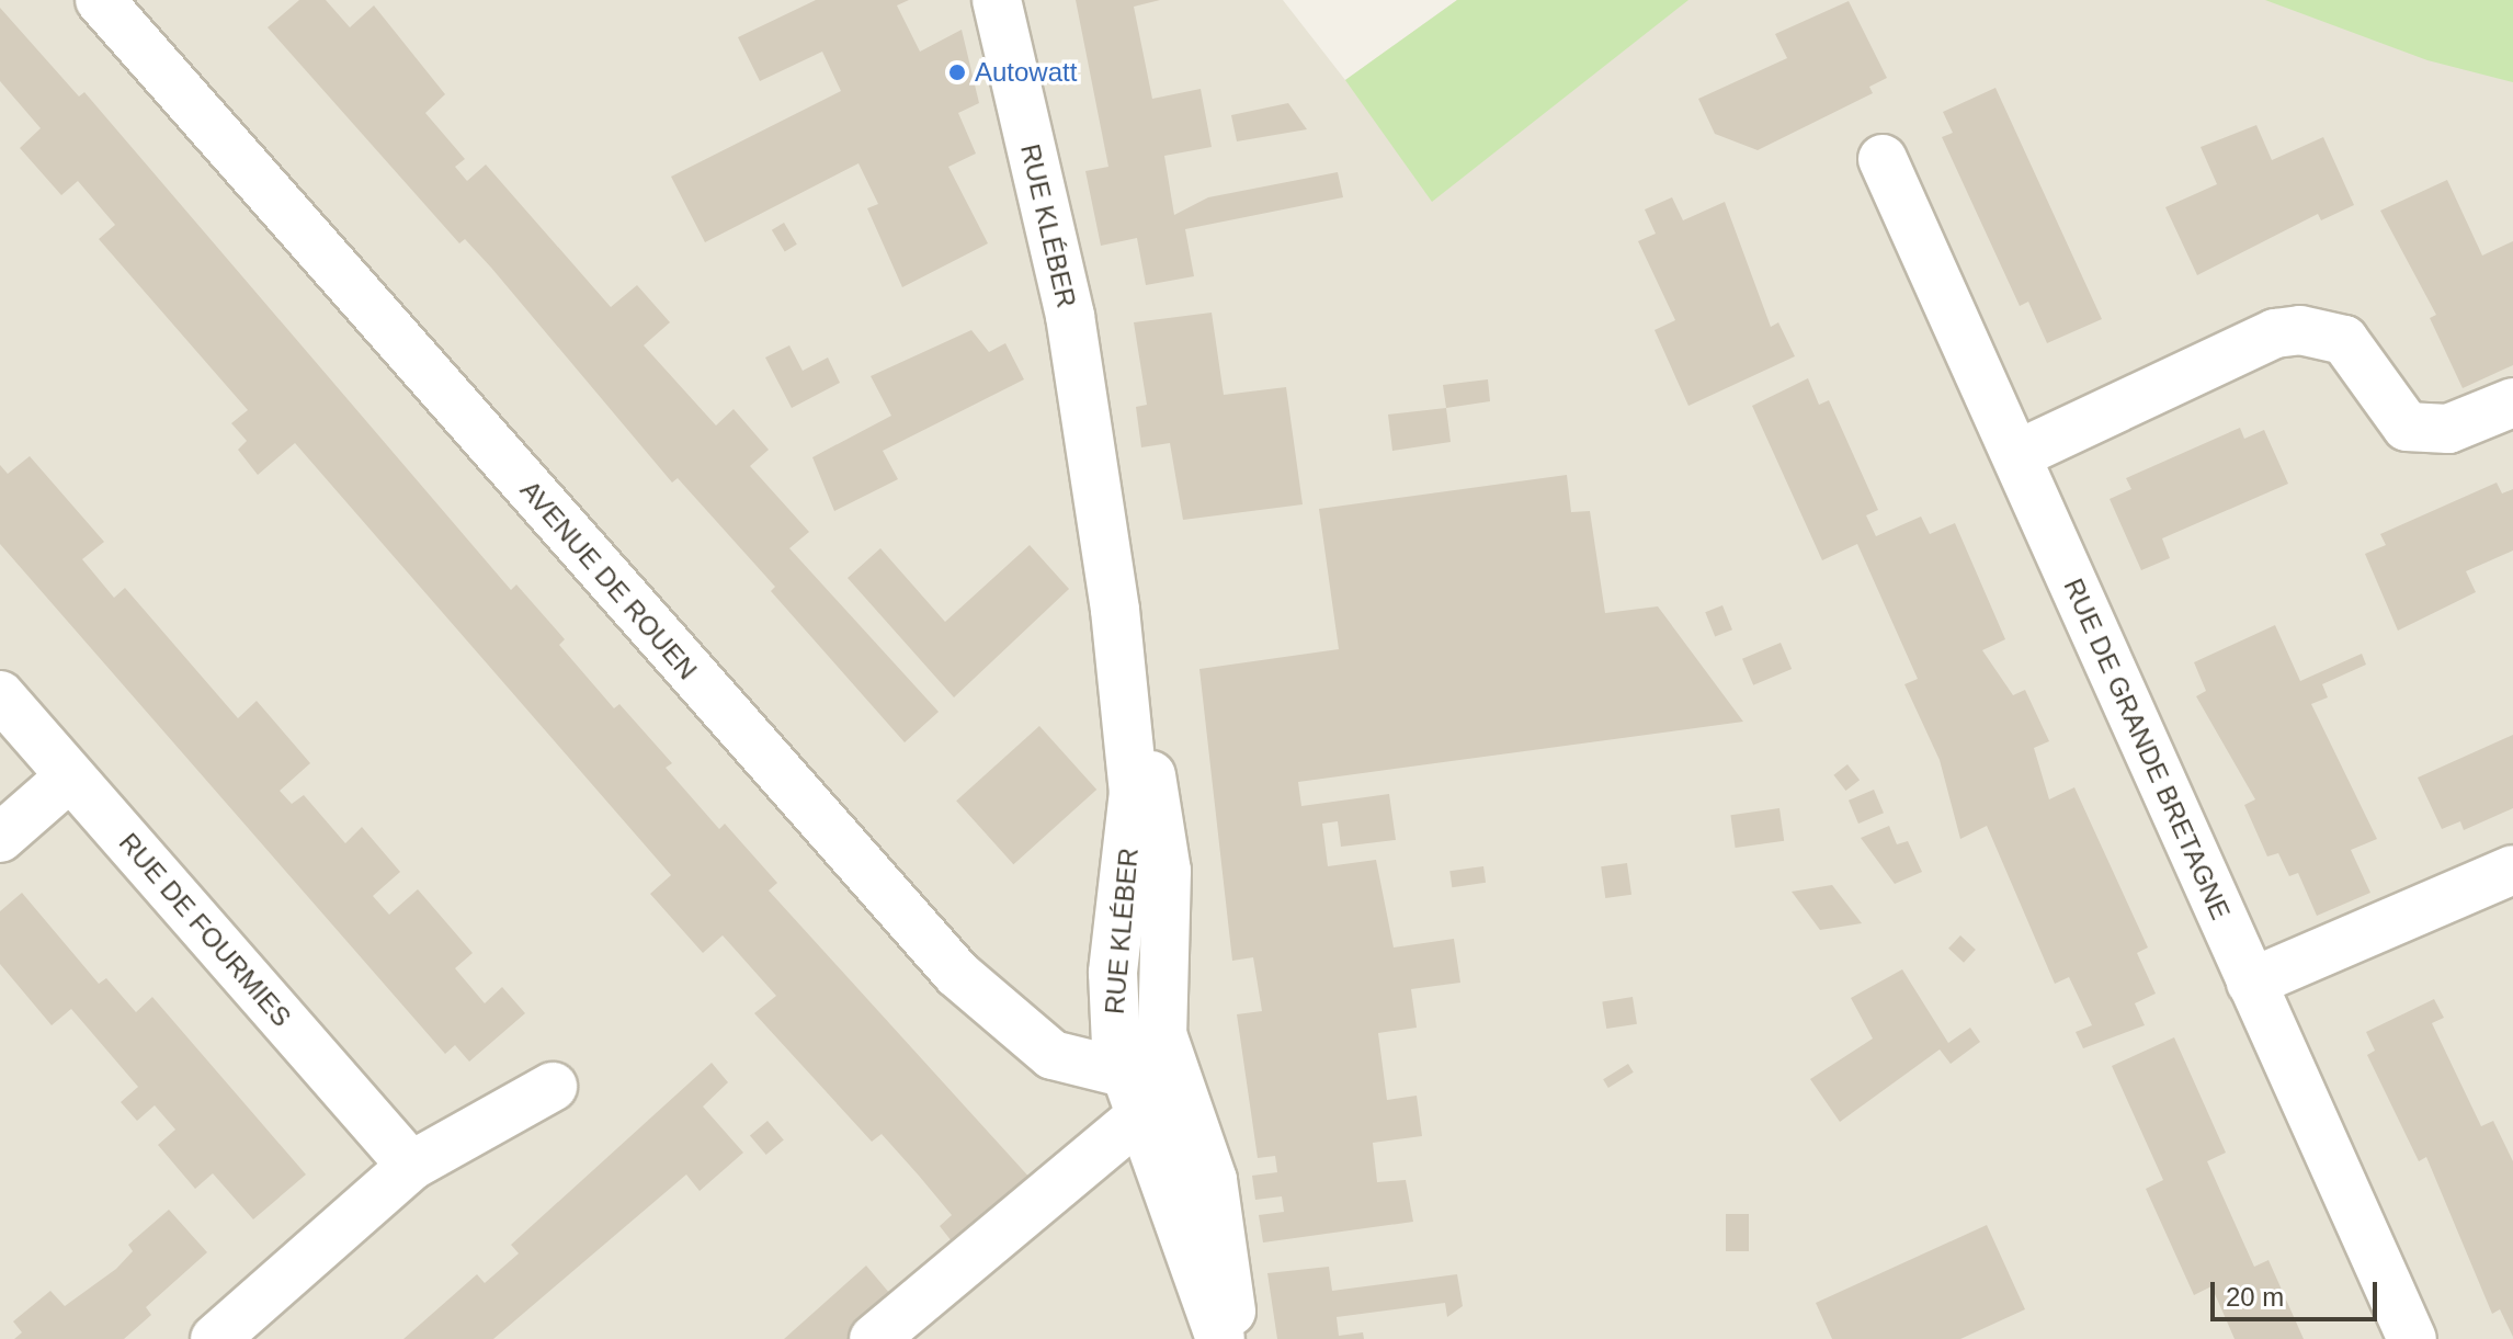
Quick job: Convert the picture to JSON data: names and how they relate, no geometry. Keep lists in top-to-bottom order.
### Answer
{
  "streets": {
    "street": [
      "RUE KLÉBER",
      "AVENUE DE ROUEN",
      "RUE DE GRANDE BRETAGNE",
      "RUE DE FOURMIES"
    ]
  },
  "crossings": [
    ["RUE KLÉBER", "AVENUE DE ROUEN"]
  ],
  "places": ["Autowatt"],
  "scale_bar": "20 m"
}
